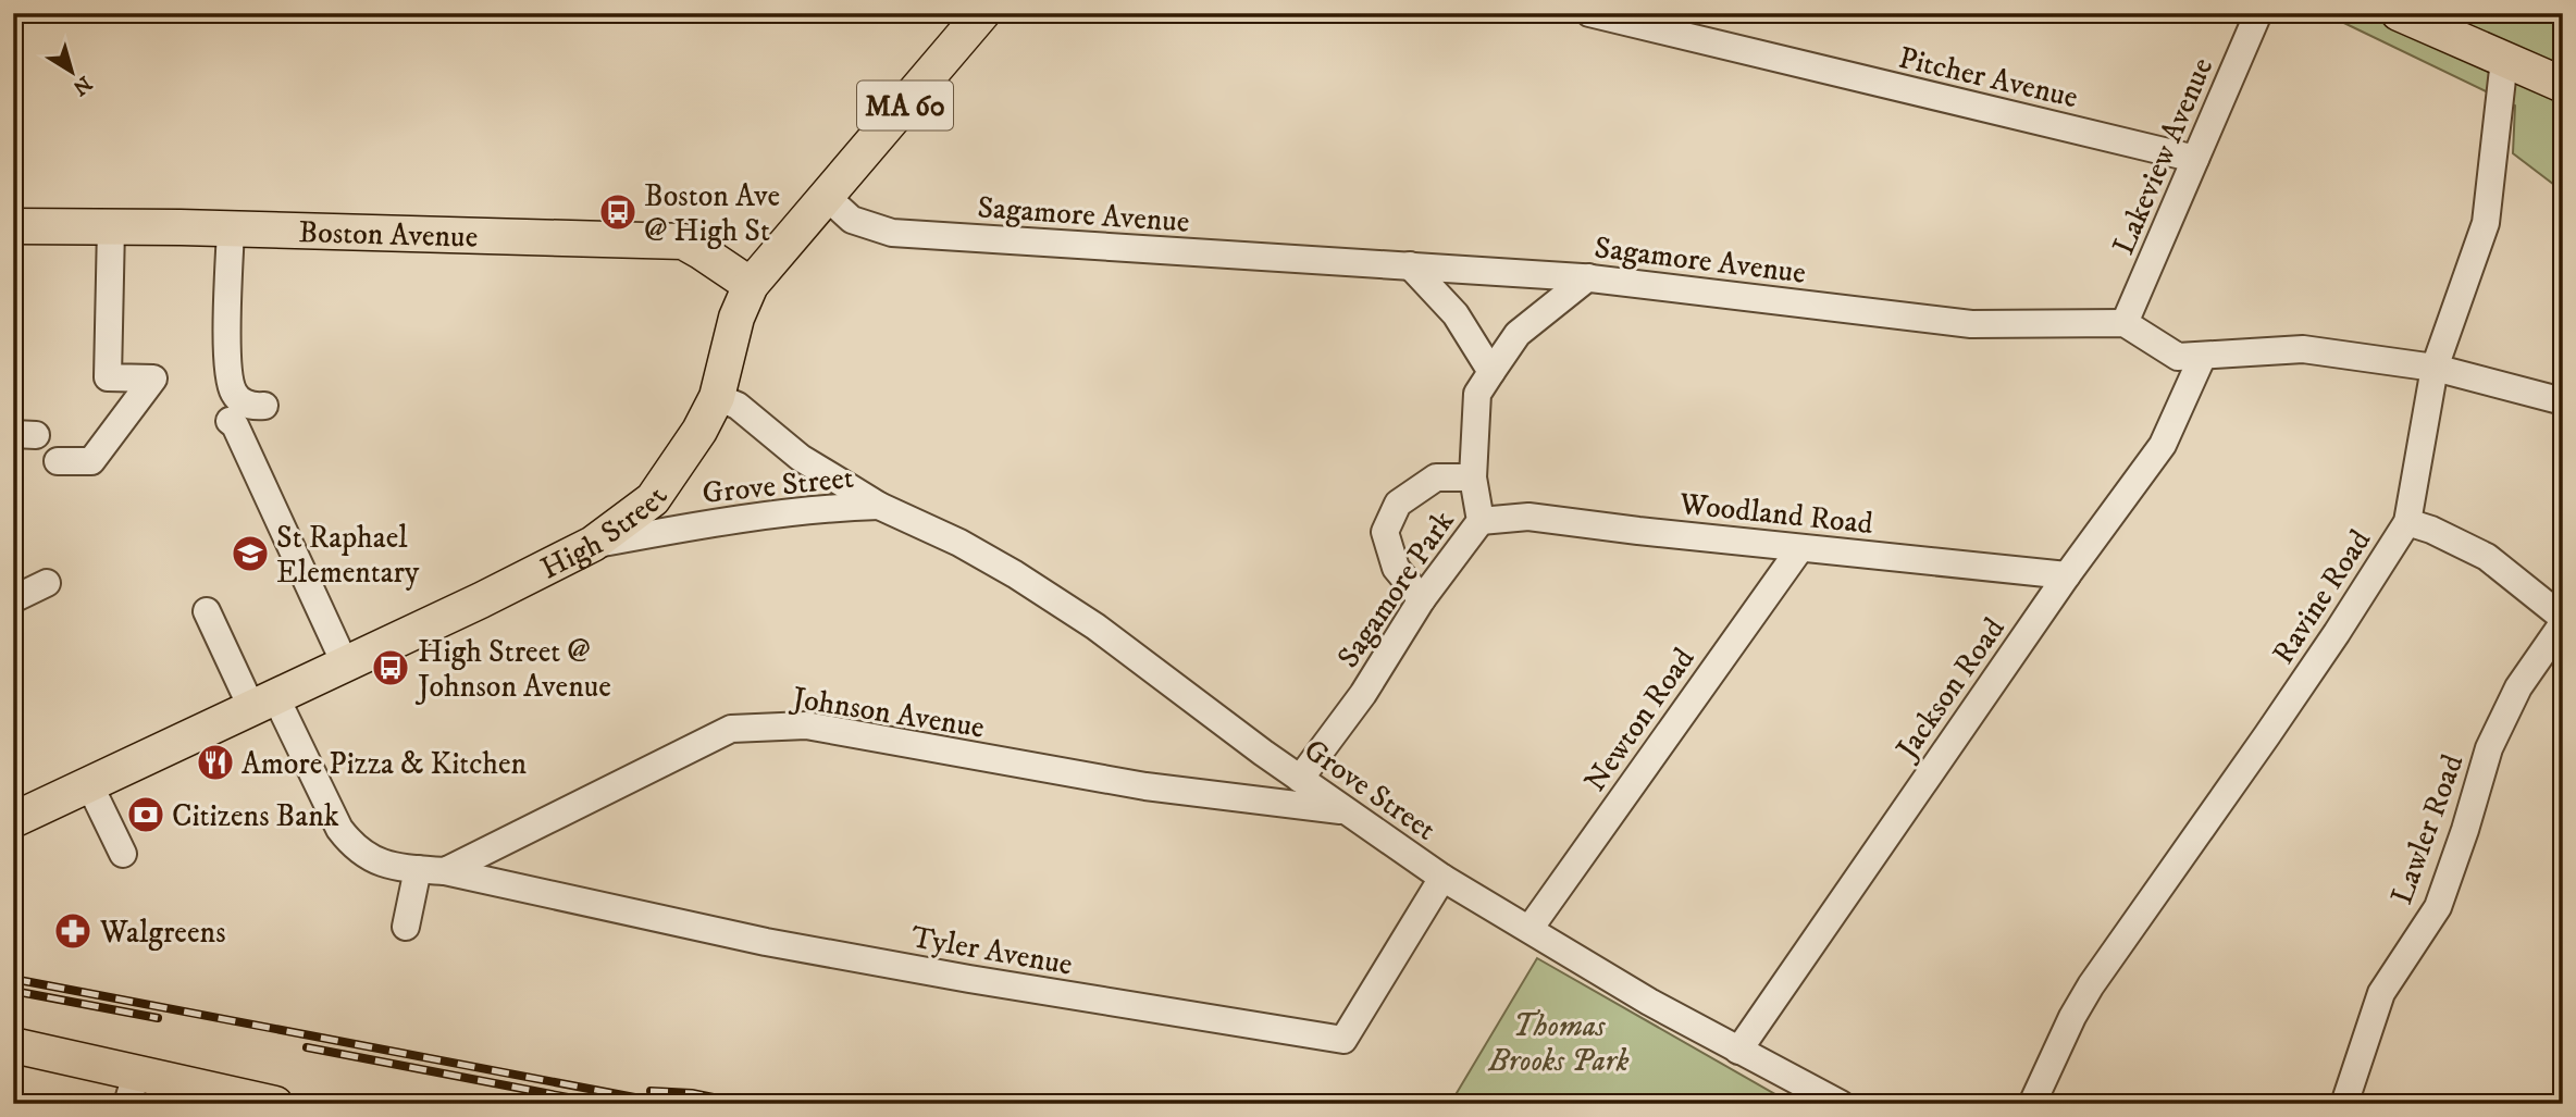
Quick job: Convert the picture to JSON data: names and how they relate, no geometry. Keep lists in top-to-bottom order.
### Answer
{
  "streets": {
    "main road": ["MA 60", "Boston Avenue", "High Street"],
    "street": [
      "Pitcher Avenue",
      "Lakeview Avenue",
      "Sagamore Avenue",
      "Grove Street",
      "Woodland Road",
      "Sagamore Park",
      "Ravine Road",
      "Jackson Road",
      "Johnson Avenue",
      "Newton Road",
      "Lawler Road",
      "Tyler Avenue"
    ]
  },
  "crossings": [
    ["Pitcher Avenue", "Lakeview Avenue"],
    ["Lakeview Avenue", "Sagamore Avenue"],
    ["Sagamore Avenue", "High Street"],
    ["Sagamore Avenue", "Sagamore Park"],
    ["Boston Avenue", "High Street"],
    ["Grove Street", "High Street"],
    ["Grove Street", "Sagamore Park"],
    ["Grove Street", "Jackson Road"],
    ["Grove Street", "Johnson Avenue"],
    ["Grove Street", "Newton Road"],
    ["Grove Street", "Tyler Avenue"],
    ["Woodland Road", "Sagamore Park"],
    ["Woodland Road", "Jackson Road"],
    ["Woodland Road", "Newton Road"],
    ["Johnson Avenue", "Tyler Avenue"]
  ],
  "parks": ["Thomas Brooks Park"],
  "places": {
    "bus stop": ["Boston Ave @ High St", "High Street @ Johnson Avenue"],
    "school or university": ["St Raphael Elementary"],
    "restaurant": ["Amore Pizza & Kitchen"],
    "bank": ["Citizens Bank"],
    "pharmacy": ["Walgreens"]
  },
  "north": "bottom right"
}
